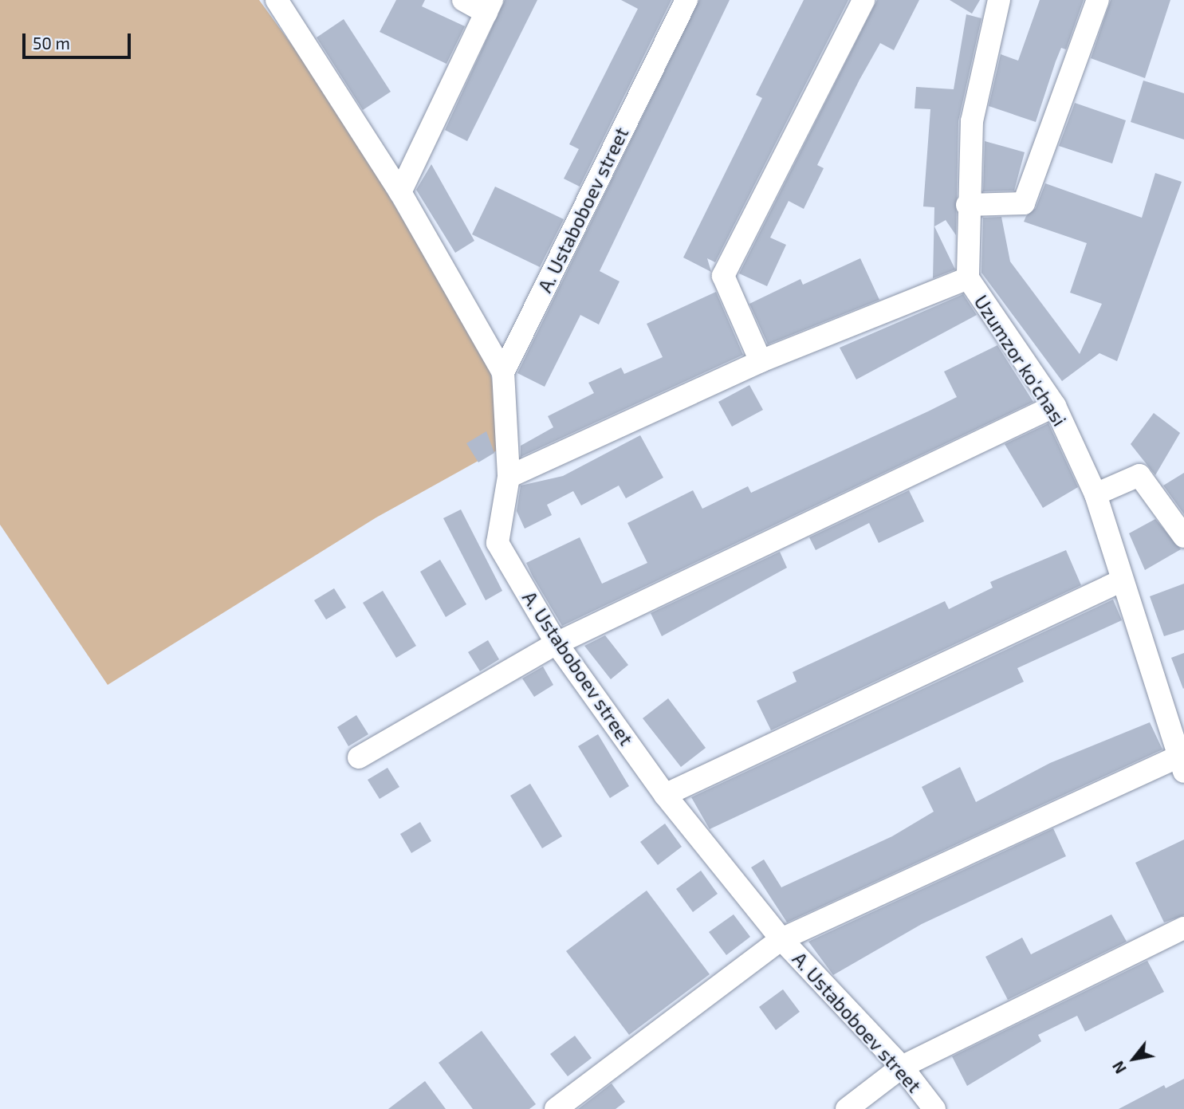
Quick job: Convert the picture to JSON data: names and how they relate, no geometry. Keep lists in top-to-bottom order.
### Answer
{
  "streets": {
    "street": ["A. Ustaboboev street", "Uzumzor ko'chasi"]
  },
  "scale_bar": "50 m",
  "north": "bottom left"
}
